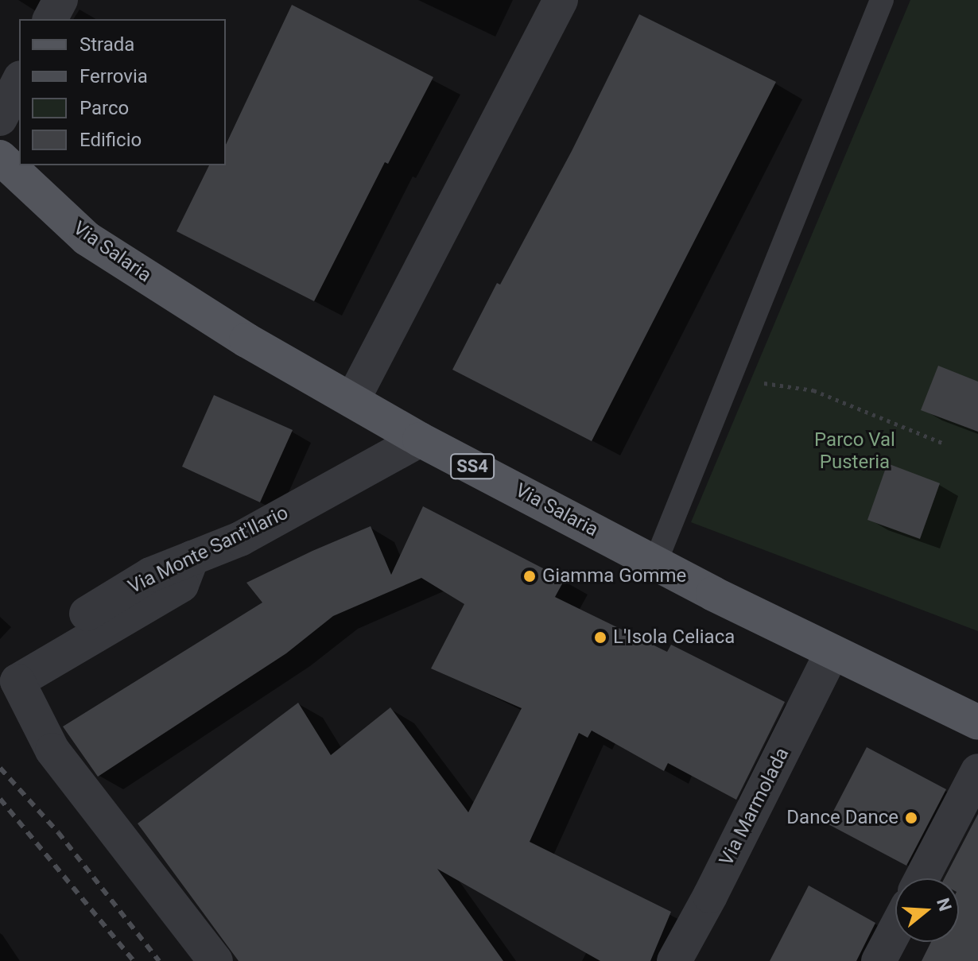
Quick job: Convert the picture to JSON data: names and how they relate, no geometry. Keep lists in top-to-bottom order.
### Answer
{
  "streets": {
    "main road": ["Via Salaria", "SS4"],
    "street": ["Via Monte Sant'Ilario", "Via Marmolada"]
  },
  "crossings": [
    ["Via Salaria", "Via Monte Sant'Ilario"],
    ["Via Salaria", "Via Marmolada"]
  ],
  "parks": ["Parco Val Pusteria"],
  "places": ["Giamma Gomme", "L'Isola Celiaca", "Dance Dance"],
  "legend": [
    "Strada",
    "Ferrovia",
    "Parco",
    "Edificio"
  ],
  "north": "right"
}
